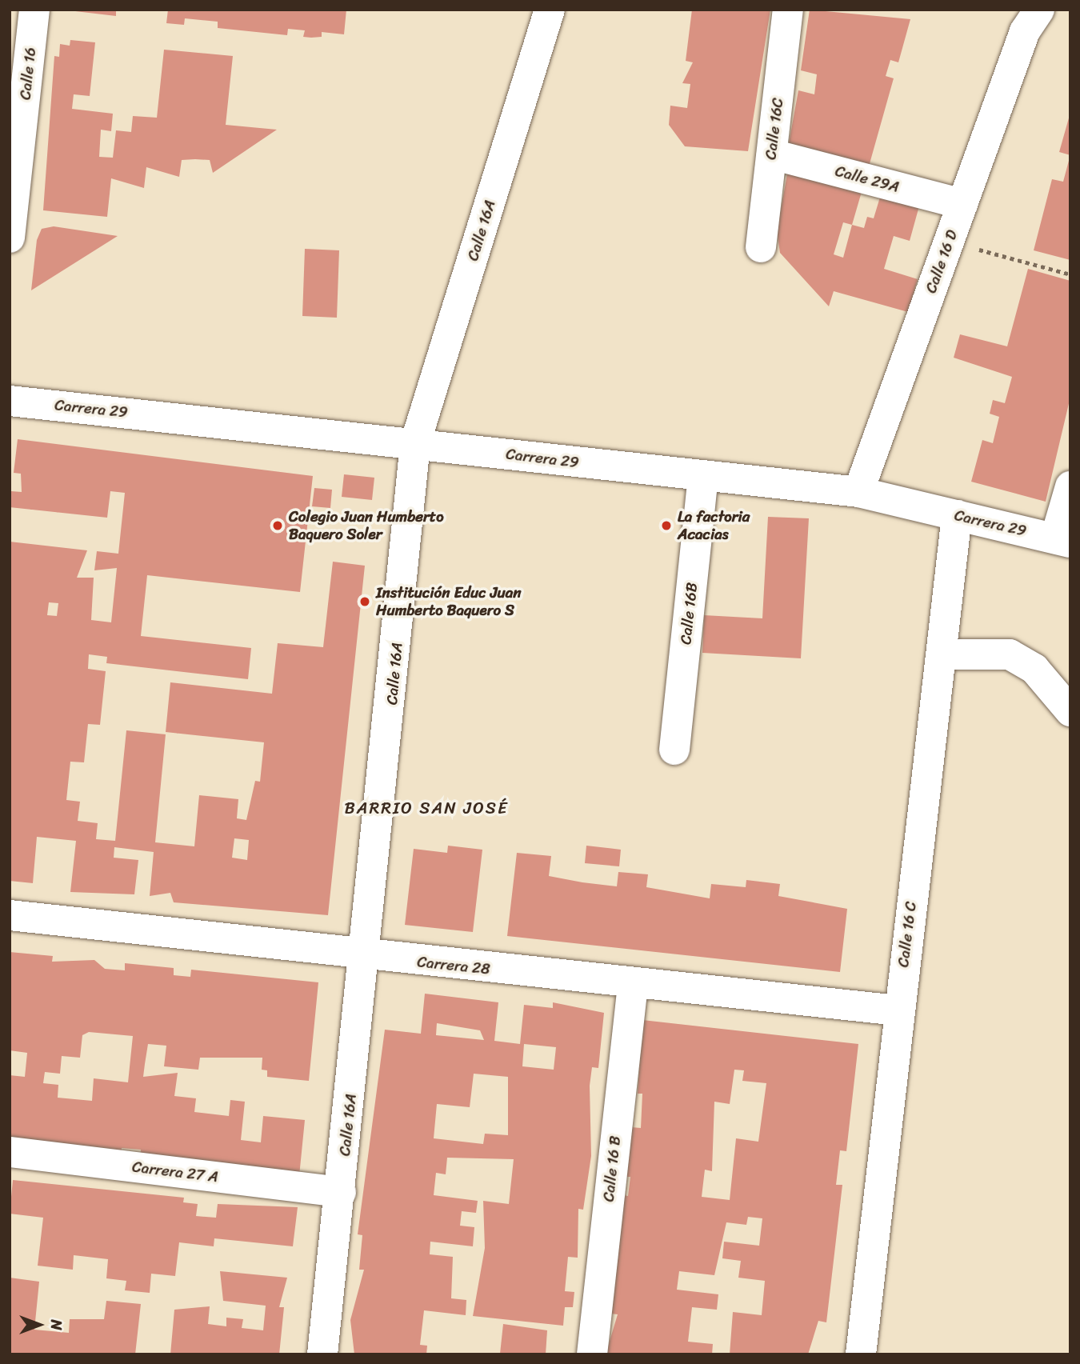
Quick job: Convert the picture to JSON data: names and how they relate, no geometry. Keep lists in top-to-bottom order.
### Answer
{
  "streets": {
    "street": [
      "Calle 16",
      "Calle 16C",
      "Calle 29A",
      "Calle 16A",
      "Calle 16 D",
      "Carrera 29",
      "Calle 16B",
      "Calle 16 C",
      "Carrera 28",
      "Calle 16 B",
      "Carrera 27 A"
    ]
  },
  "crossings": [
    ["Calle 16C", "Calle 29A"],
    ["Calle 29A", "Calle 16 D"],
    ["Calle 16A", "Carrera 29"],
    ["Calle 16A", "Carrera 28"],
    ["Calle 16A", "Carrera 27 A"],
    ["Calle 16 D", "Carrera 29"],
    ["Carrera 29", "Calle 16B"],
    ["Carrera 29", "Calle 16 C"],
    ["Calle 16 C", "Carrera 28"],
    ["Carrera 28", "Calle 16 B"]
  ],
  "districts": ["BARRIO SAN JOSÉ"],
  "places": ["Colegio Juan Humberto Baquero Soler", "La factoria Acacias", "Institución Educ Juan Humberto Baquero S"],
  "north": "right"
}
